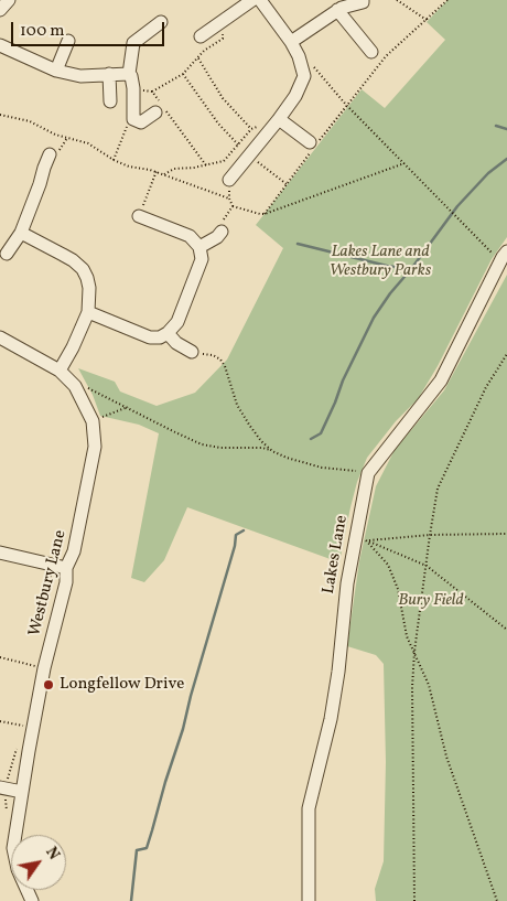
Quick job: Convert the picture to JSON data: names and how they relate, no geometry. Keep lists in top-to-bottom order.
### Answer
{
  "streets": {
    "street": ["Lakes Lane", "Westbury Lane"]
  },
  "parks": ["Lakes Lane and Westbury Parks", "Bury Field"],
  "places": ["Longfellow Drive"],
  "scale_bar": "100 m",
  "north": "top right"
}
